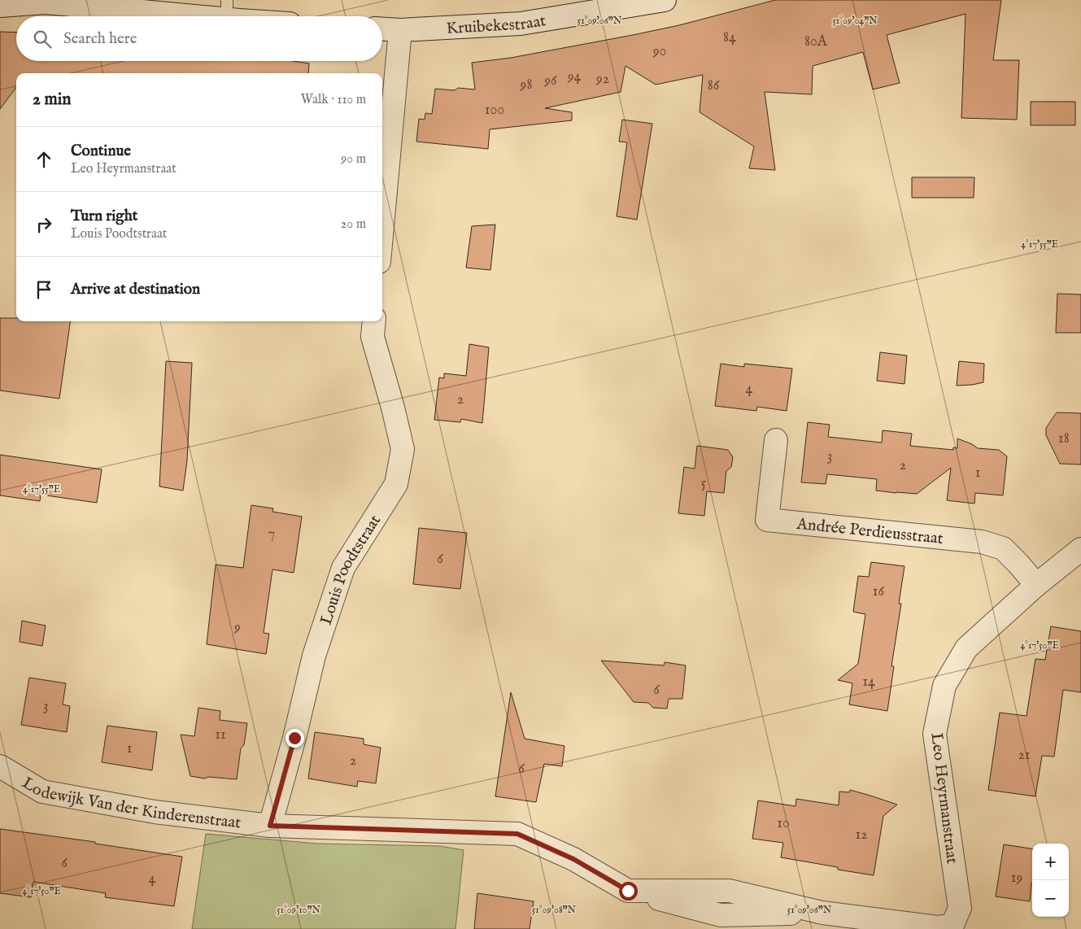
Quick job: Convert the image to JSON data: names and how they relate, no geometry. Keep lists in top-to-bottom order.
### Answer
{
  "streets": {
    "street": [
      "Kruibekestraat",
      "Andrée Perdieusstraat",
      "Louis Poodtstraat",
      "Leo Heyrmanstraat",
      "Lodewijk Van der Kinderenstraat"
    ]
  },
  "crossings": [
    ["Andrée Perdieusstraat", "Leo Heyrmanstraat"],
    ["Louis Poodtstraat", "Leo Heyrmanstraat"],
    ["Louis Poodtstraat", "Lodewijk Van der Kinderenstraat"],
    ["Leo Heyrmanstraat", "Lodewijk Van der Kinderenstraat"]
  ],
  "house_numbers": [
    "84",
    "80A",
    "90",
    "94",
    "92",
    "96",
    "98",
    "86",
    "100",
    "4",
    "2",
    "18",
    "3",
    "2",
    "1",
    "5",
    "7",
    "6",
    "16",
    "9",
    "14",
    "6",
    "3",
    "11",
    "1",
    "21",
    "2",
    "6",
    "10",
    "12",
    "6",
    "19",
    "4"
  ],
  "page": {
    "search": "Search here",
    "heading": ["2 min", "Walk · 110 m"],
    "list": [
      ["Continue", "Leo Heyrmanstraat", "90 m"],
      ["Turn right", "Louis Poodtstraat", "20 m"],
      "Arrive at destination"
    ],
    "map_buttons": ["+", "−"]
  },
  "coordinates": [
    "51°09'06\"N",
    "51°09'04\"N",
    "4°17'55\"E",
    "4°17'50\"E",
    "51°09'10\"N",
    "51°09'08\"N"
  ]
}
